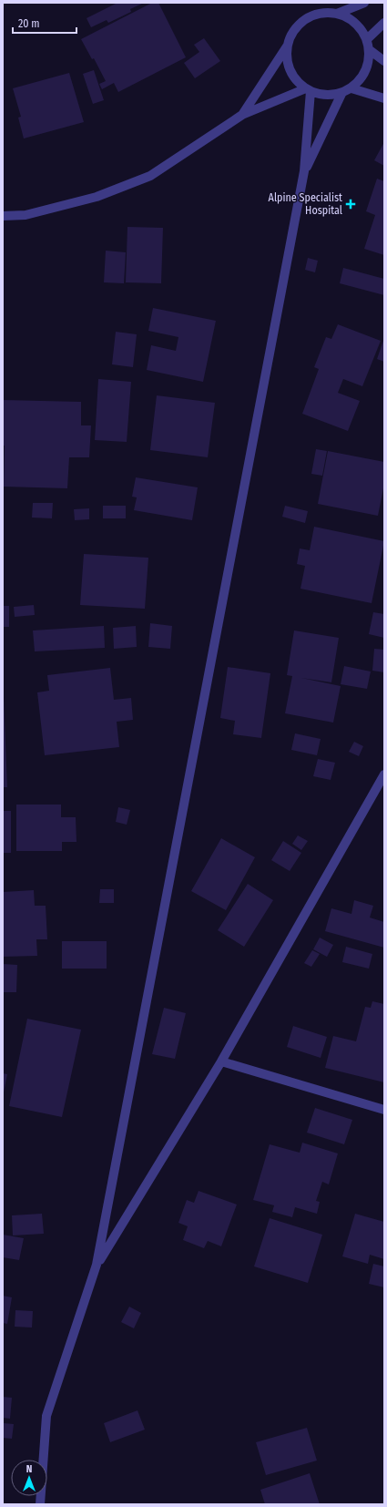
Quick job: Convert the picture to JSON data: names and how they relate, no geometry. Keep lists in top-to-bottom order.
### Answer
{
  "places": {
    "health": ["Alpine Specialist Hospital"]
  },
  "scale_bar": "20 m",
  "north": "top"
}
